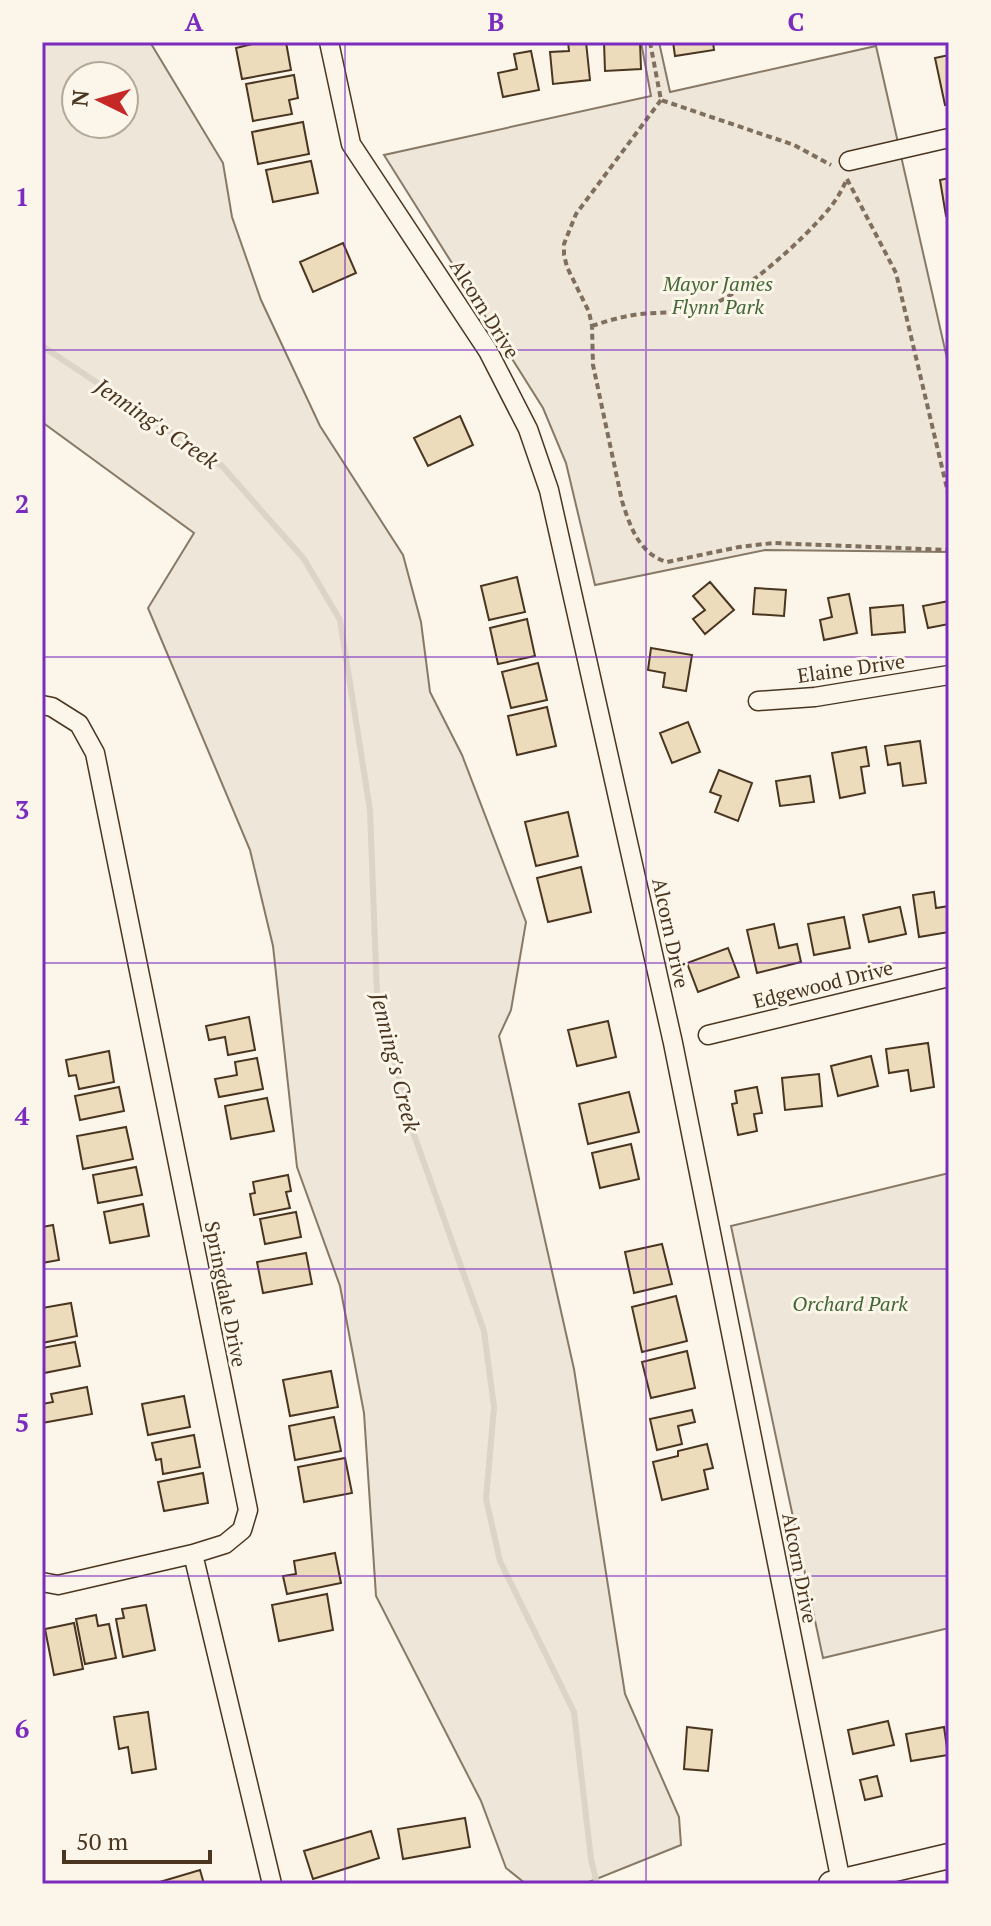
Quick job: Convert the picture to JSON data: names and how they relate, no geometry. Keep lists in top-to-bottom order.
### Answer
{
  "streets": {
    "street": [
      "Alcorn Drive",
      "Elaine Drive",
      "Edgewood Drive",
      "Springdale Drive"
    ]
  },
  "water": ["Jenning's Creek"],
  "parks": ["Mayor James Flynn Park", "Orchard Park"],
  "scale_bar": "50 m",
  "north": "left",
  "grid": {
    "columns": ["A", "B", "C"],
    "rows": [
      "1",
      "2",
      "3",
      "4",
      "5",
      "6"
    ]
  }
}
